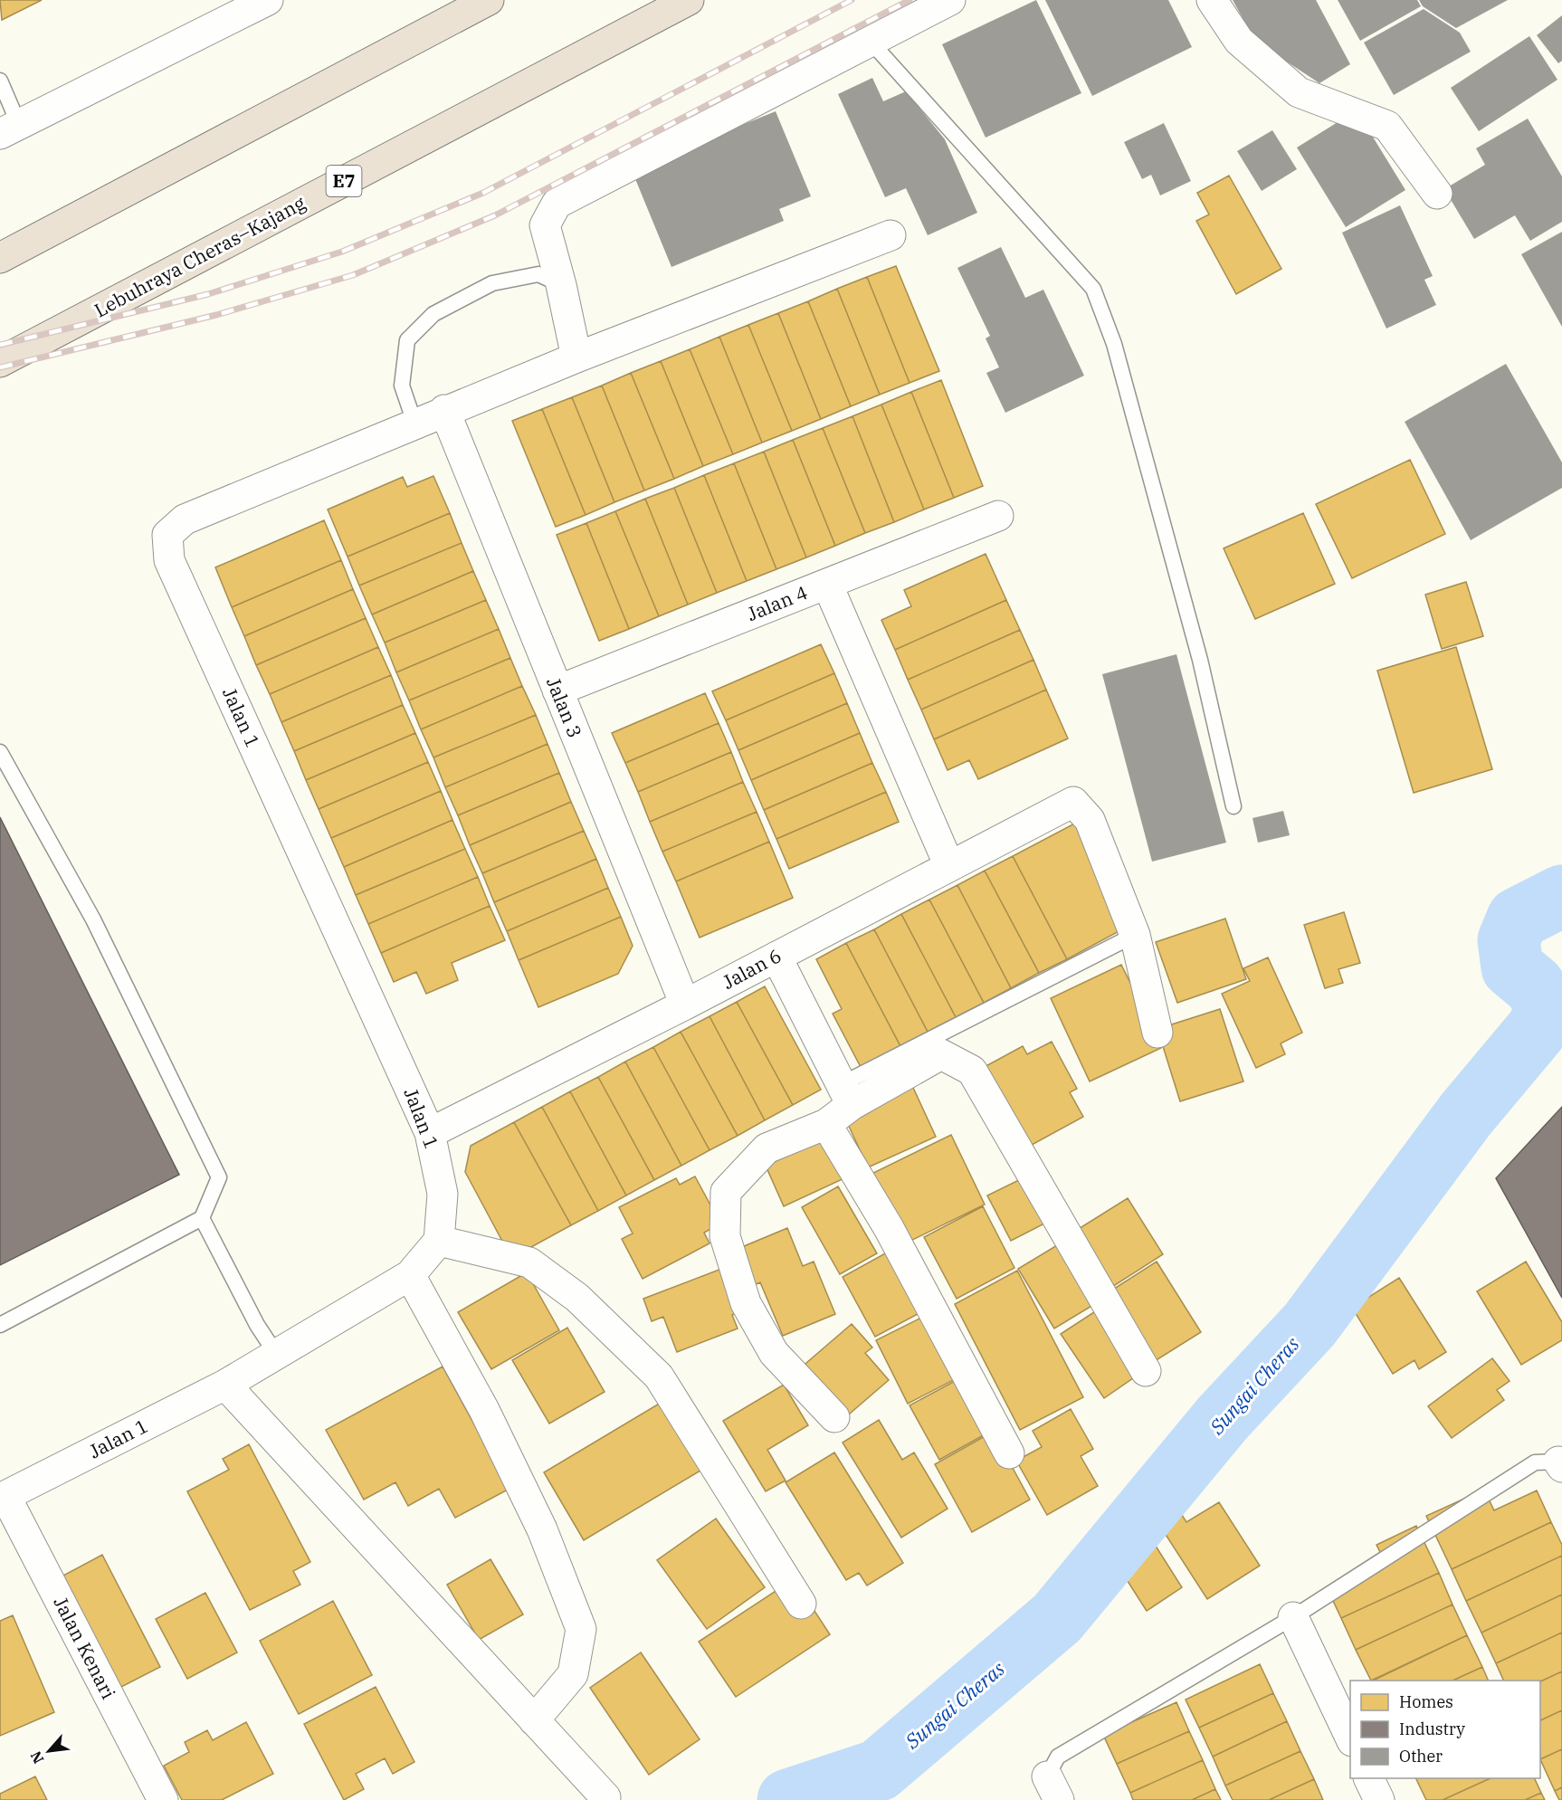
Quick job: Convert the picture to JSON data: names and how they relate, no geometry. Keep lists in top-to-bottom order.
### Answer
{
  "streets": {
    "highway": ["E7", "Lebuhraya Cheras–Kajang"],
    "street": [
      "Jalan 4",
      "Jalan 3",
      "Jalan 1",
      "Jalan 6",
      "Jalan Kenari"
    ]
  },
  "crossings": [
    ["Jalan 4", "Jalan 3"],
    ["Jalan 3", "Jalan 6"],
    ["Jalan 1", "Jalan 6"],
    ["Jalan 1", "Jalan Kenari"]
  ],
  "water": ["Sungai Cheras"],
  "legend": ["Homes", "Industry", "Other"],
  "north": "bottom left"
}
